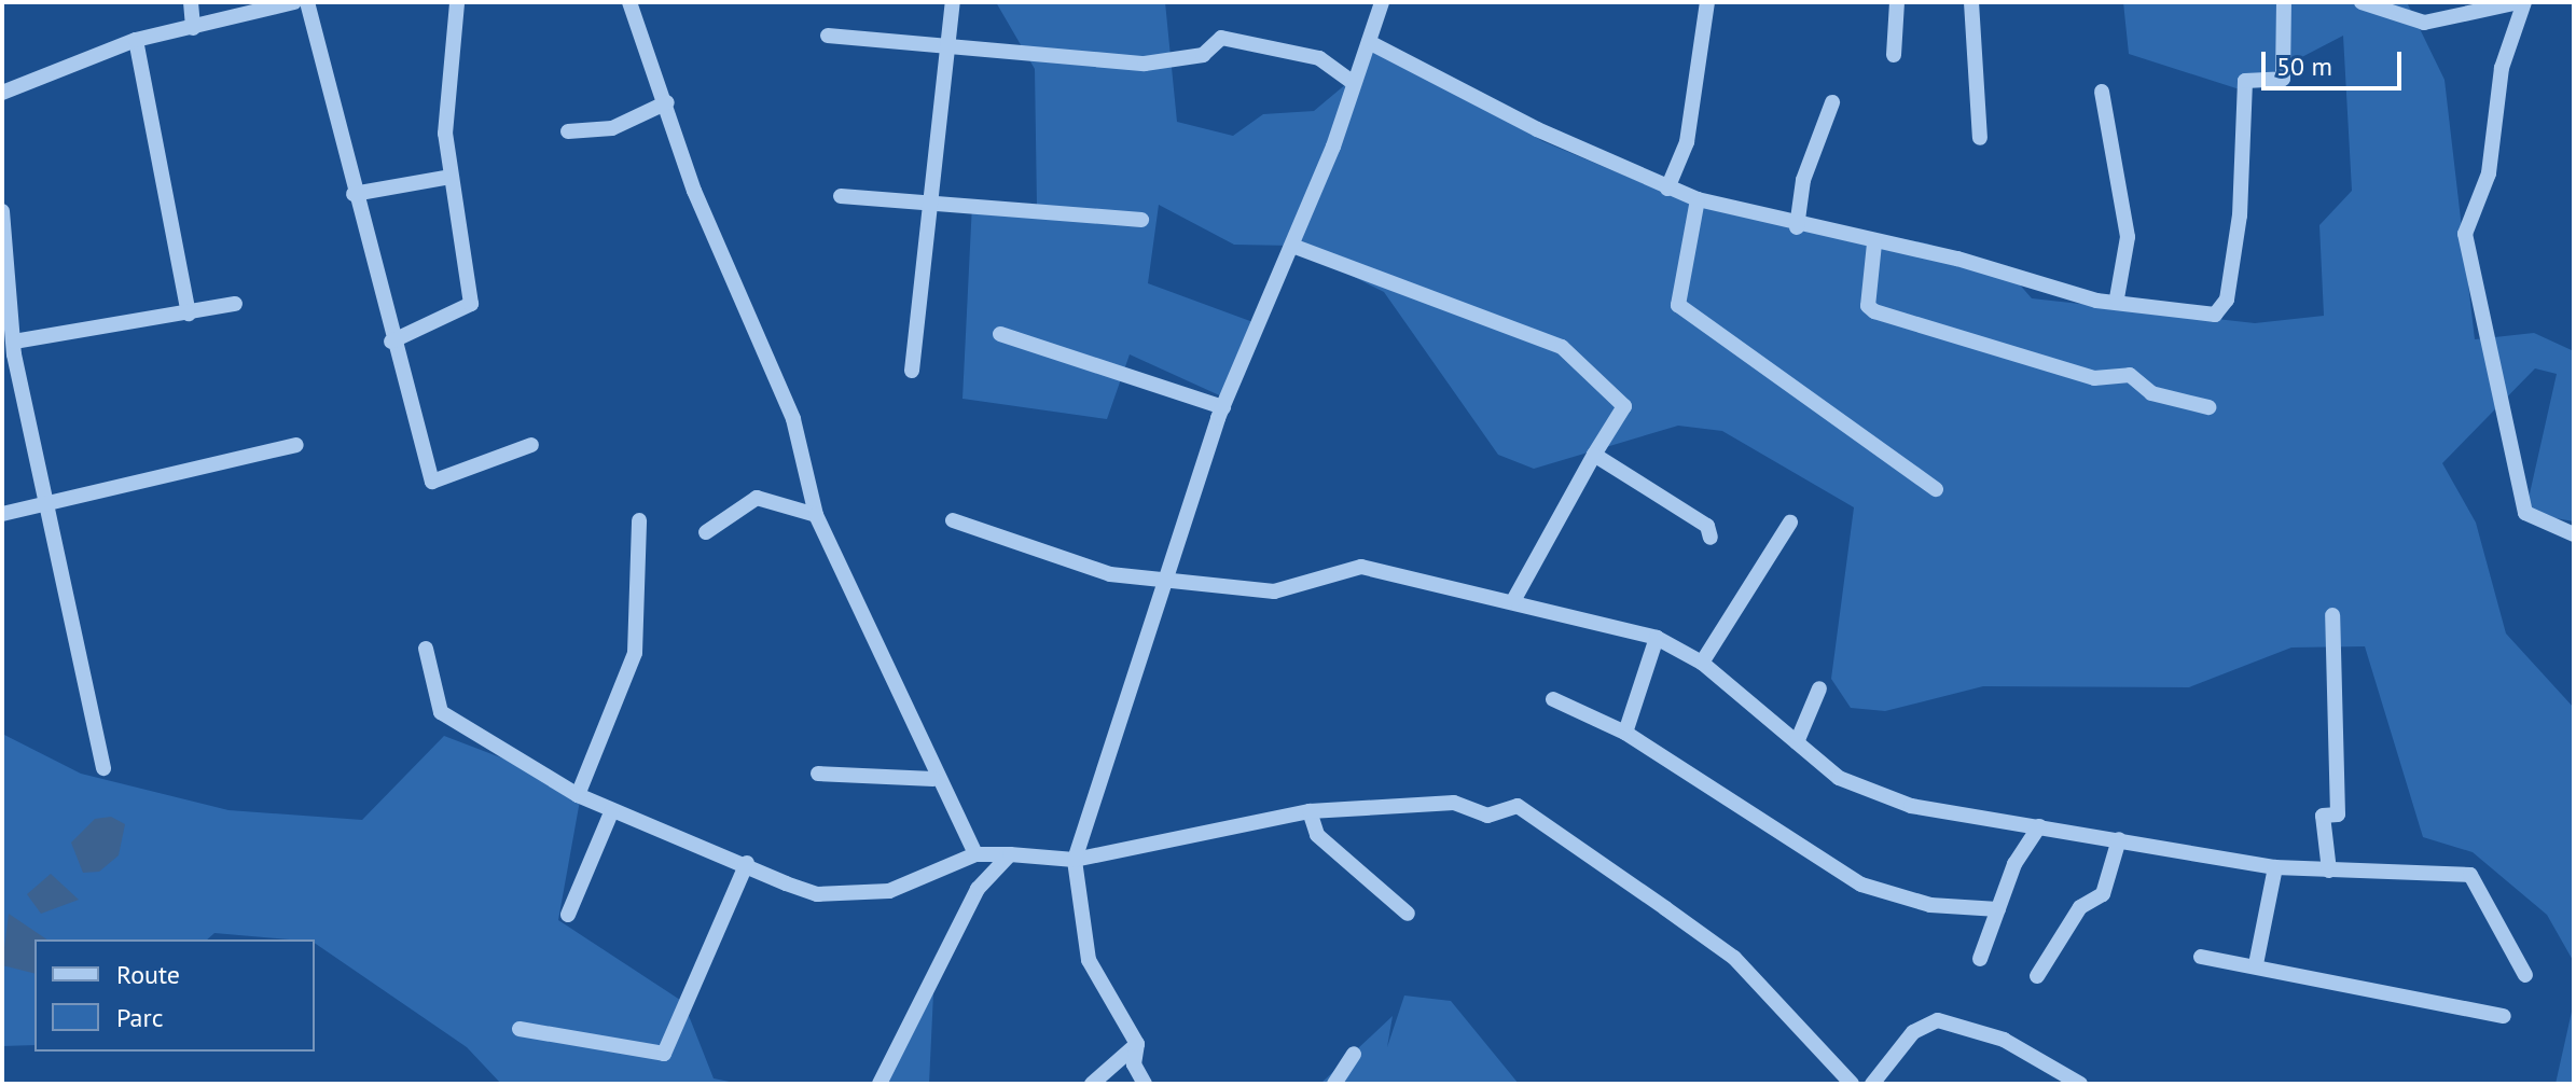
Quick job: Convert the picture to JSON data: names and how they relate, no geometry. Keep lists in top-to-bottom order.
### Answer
{
  "legend": ["Route", "Parc"],
  "scale_bar": "50 m"
}
